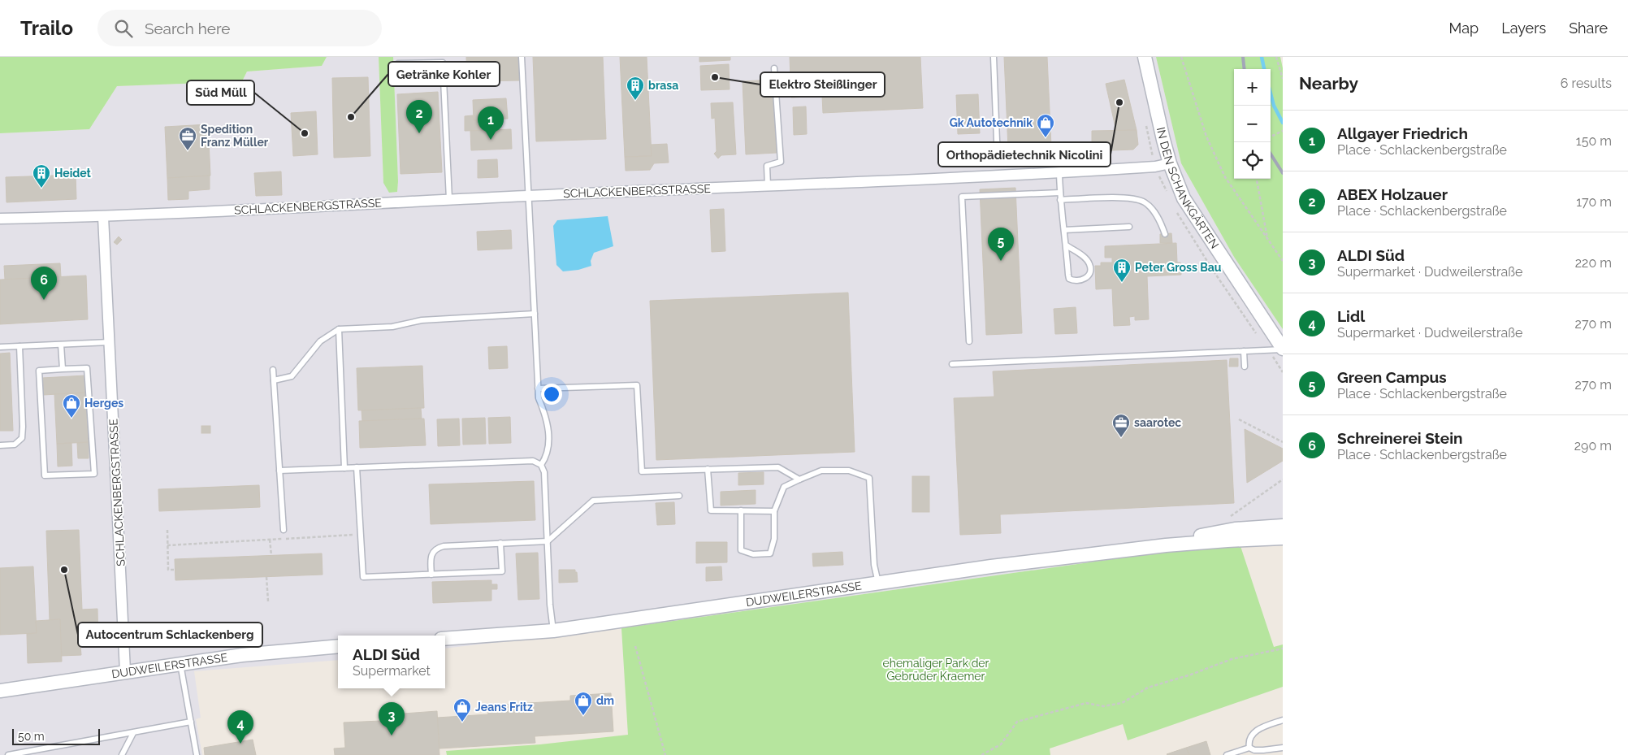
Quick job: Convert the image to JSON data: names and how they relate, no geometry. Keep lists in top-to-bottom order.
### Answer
{
  "streets": {
    "main road": ["IN DEN SCHANKGÄRTEN", "DUDWEILERSTRASSE"],
    "street": ["SCHLACKENBERGSTRASSE"]
  },
  "crossings": [
    ["IN DEN SCHANKGÄRTEN", "SCHLACKENBERGSTRASSE"],
    ["SCHLACKENBERGSTRASSE", "DUDWEILERSTRASSE"]
  ],
  "parks": ["ehemaliger Park der Gebrüder Kraemer"],
  "places": {
    "other": [
      "Elektro Steißlinger",
      "Orthopädietechnik Nicolini",
      "Getränke Kohler",
      "Süd Müll",
      "Autocentrum Schlackenberg"
    ],
    "building": ["brasa", "Heidet", "Peter Gross Bau"],
    "shop": [
      "Gk Autotechnik",
      "Herges",
      "dm",
      "Jeans Fritz"
    ],
    "office": ["Spedition Franz Müller", "saarotec"]
  },
  "scale_bar": "50 m",
  "page": {
    "header": "Trailo",
    "search": "Search here",
    "nav": ["Map", "Layers", "Share"],
    "heading": ["Nearby", "6 results"],
    "map_buttons": ["+", "−"],
    "pins": [
      "2",
      "1",
      "5",
      "6",
      "3",
      "4"
    ],
    "list": [
      {
        "mark": "1",
        "name": "Allgayer Friedrich",
        "note": "Place · Schlackenbergstraße",
        "value": "150 m"
      },
      {
        "mark": "2",
        "name": "ABEX Holzauer",
        "note": "Place · Schlackenbergstraße",
        "value": "170 m"
      },
      {
        "mark": "3",
        "name": "ALDI Süd",
        "note": "Supermarket · Dudweilerstraße",
        "value": "220 m"
      },
      {
        "mark": "4",
        "name": "Lidl",
        "note": "Supermarket · Dudweilerstraße",
        "value": "270 m"
      },
      {
        "mark": "5",
        "name": "Green Campus",
        "note": "Place · Schlackenbergstraße",
        "value": "270 m"
      },
      {
        "mark": "6",
        "name": "Schreinerei Stein",
        "note": "Place · Schlackenbergstraße",
        "value": "290 m"
      }
    ],
    "popup": ["ALDI Süd", "Supermarket"],
    "scale": "50 m"
  }
}
